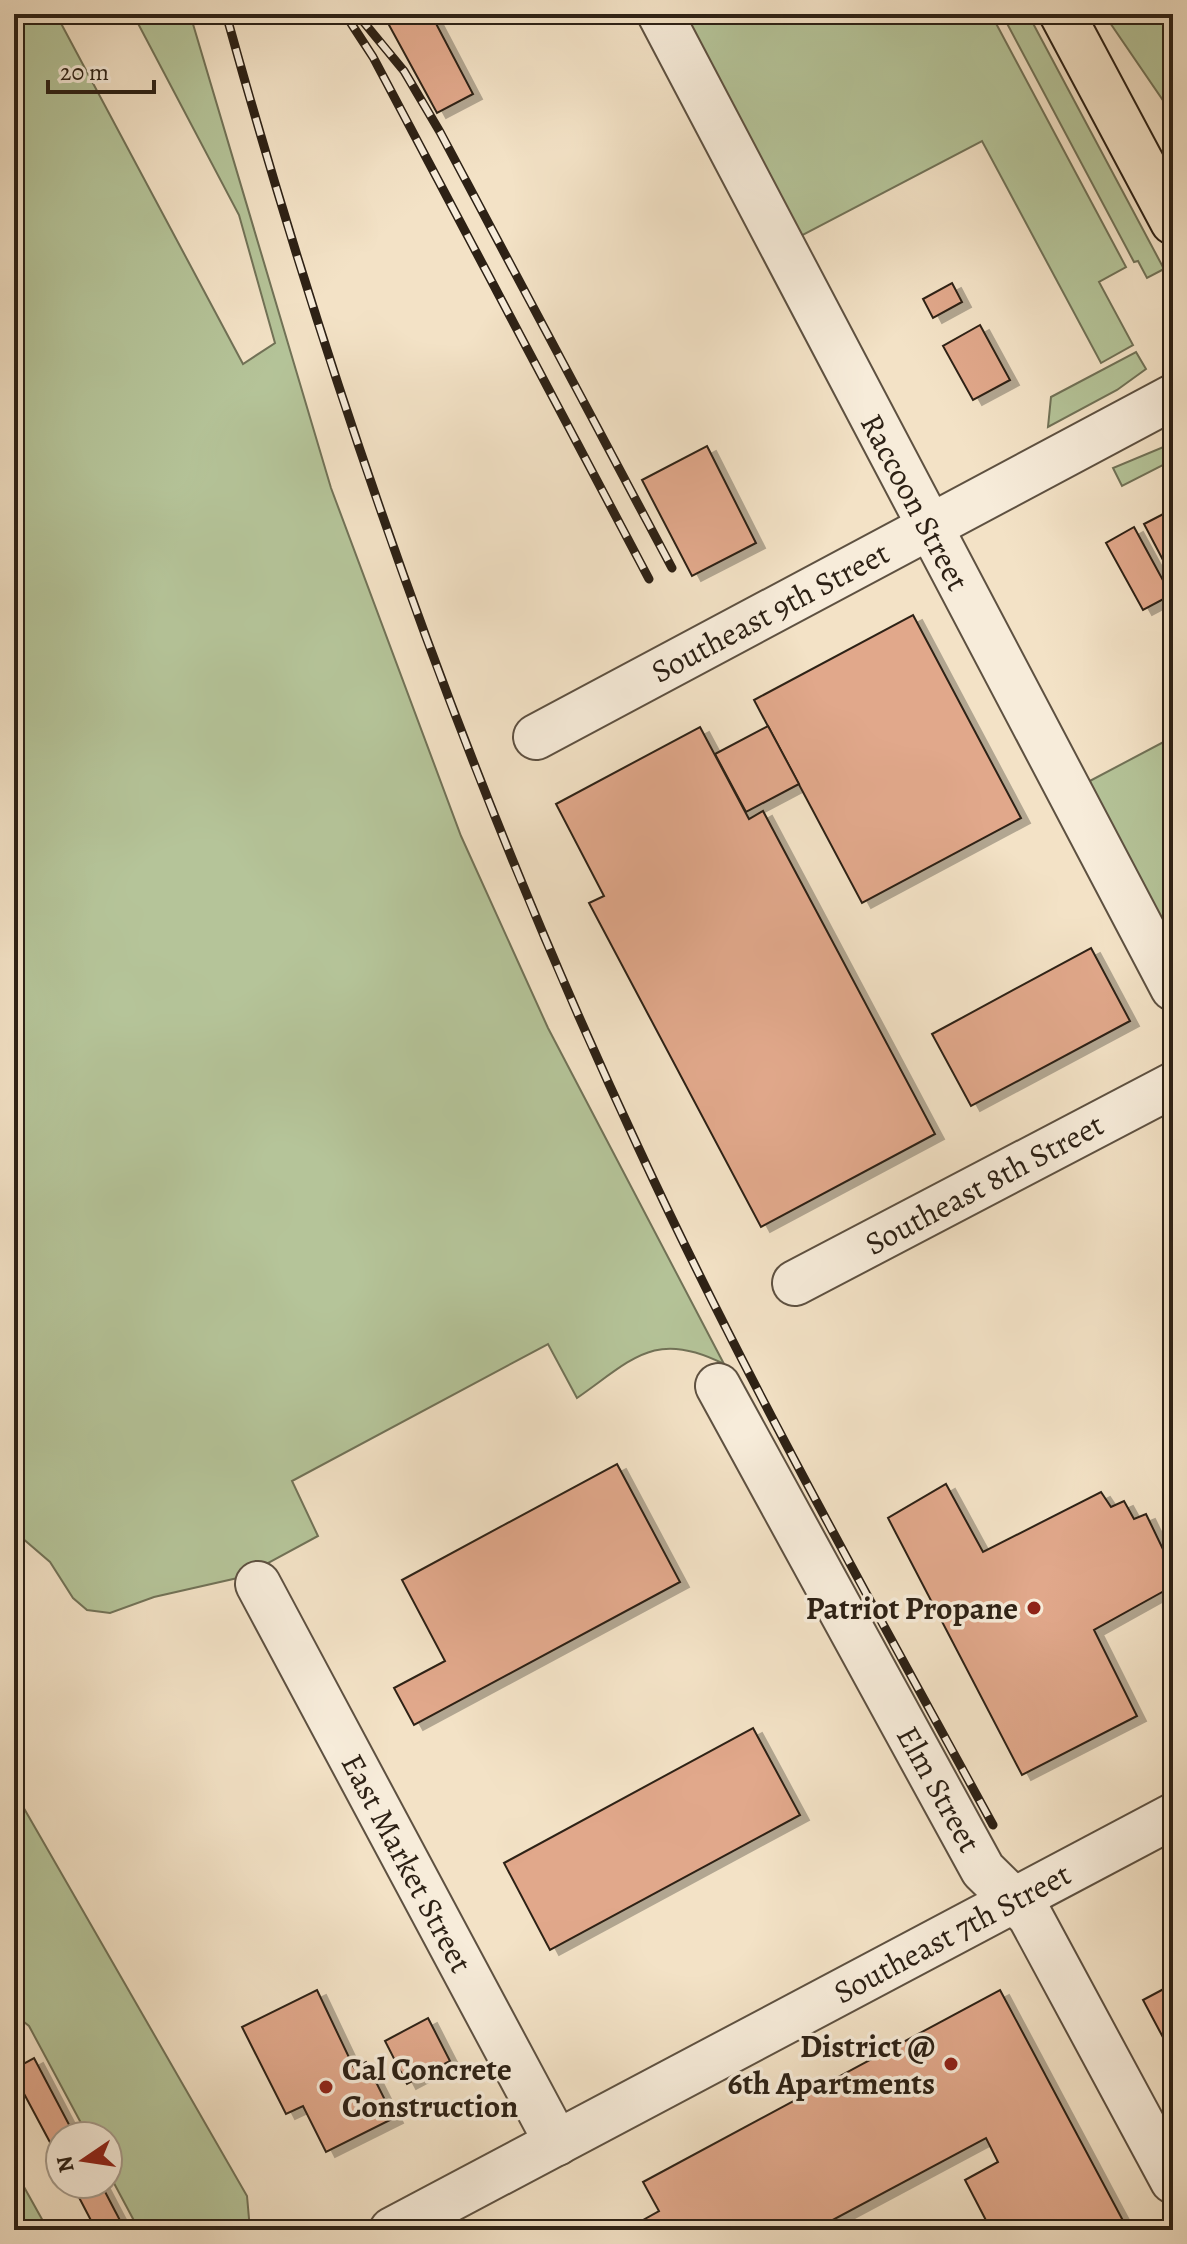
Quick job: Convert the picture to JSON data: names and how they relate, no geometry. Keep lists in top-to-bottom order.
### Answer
{
  "streets": {
    "street": [
      "Raccoon Street",
      "Southeast 9th Street",
      "Southeast 8th Street",
      "Elm Street",
      "East Market Street",
      "Southeast 7th Street"
    ]
  },
  "crossings": [
    ["Raccoon Street", "Southeast 9th Street"],
    ["Elm Street", "Southeast 7th Street"],
    ["East Market Street", "Southeast 7th Street"]
  ],
  "places": ["Patriot Propane", "District @ 6th Apartments", "Cal Concrete Construction"],
  "scale_bar": "20 m",
  "north": "left"
}
